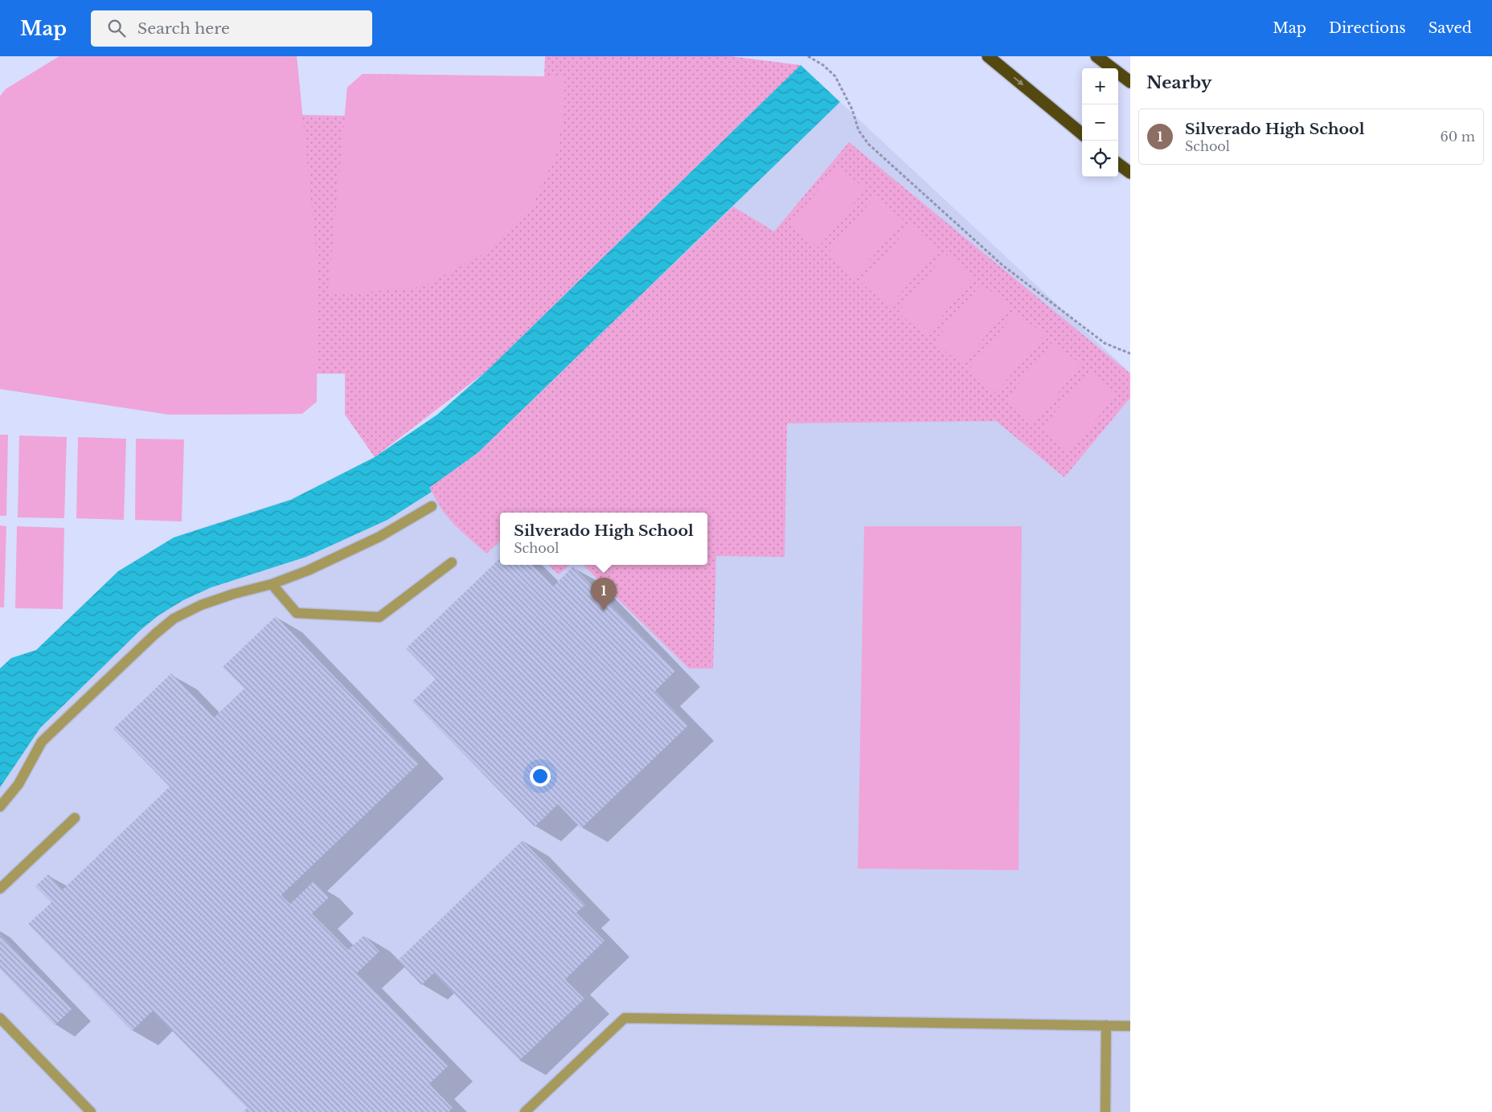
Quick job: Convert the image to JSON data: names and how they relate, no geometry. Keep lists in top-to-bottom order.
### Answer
{
  "page": {
    "header": "Map",
    "search": "Search here",
    "nav": ["Map", "Directions", "Saved"],
    "heading": "Nearby",
    "map_buttons": ["+", "−"],
    "list": [
      {
        "mark": "1",
        "name": "Silverado High School",
        "note": "School",
        "value": "60 m"
      }
    ],
    "popup": ["Silverado High School", "School"],
    "pins": "1"
  }
}
